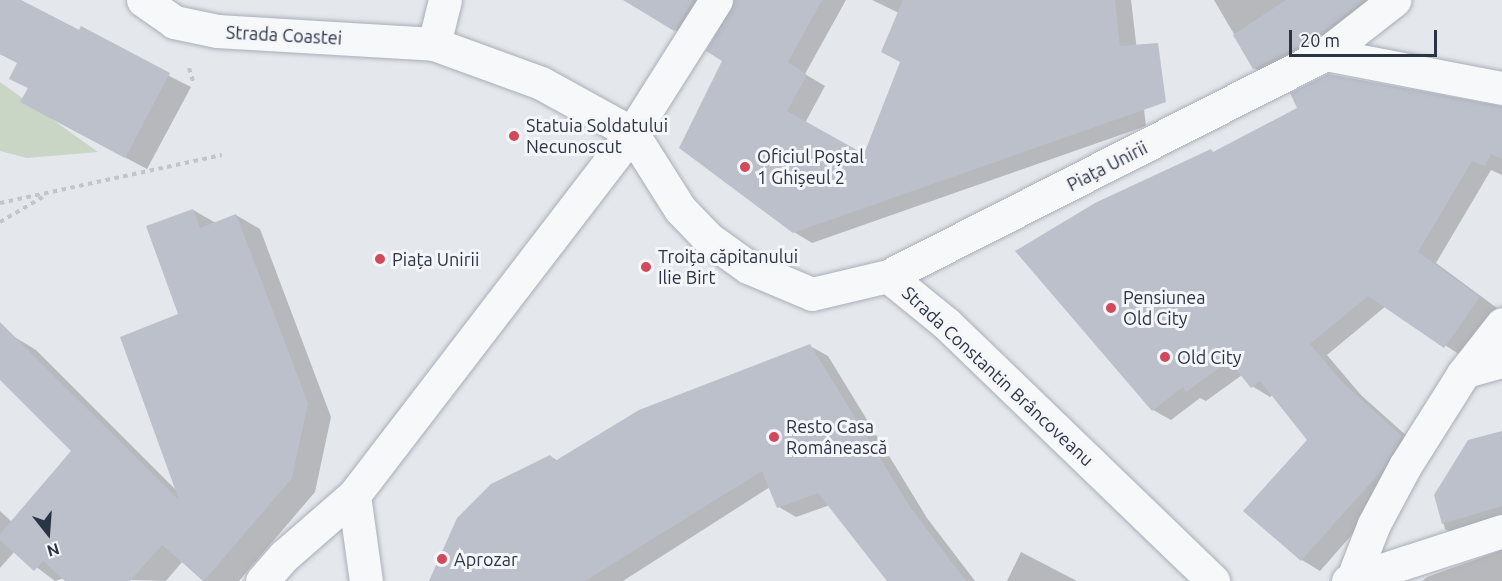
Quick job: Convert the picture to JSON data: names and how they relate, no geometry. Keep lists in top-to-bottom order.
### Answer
{
  "streets": {
    "street": ["Strada Coastei", "Piața Unirii", "Strada Constantin Brâncoveanu"]
  },
  "crossings": [
    ["Piața Unirii", "Strada Constantin Brâncoveanu"]
  ],
  "places": [
    "Statuia Soldatului Necunoscut",
    "Oficiul Poștal 1 Ghișeul 2",
    "Piața Unirii",
    "Troița căpitanului Ilie Birt",
    "Pensiunea Old City",
    "Old City",
    "Resto Casa Românească",
    "Aprozar"
  ],
  "scale_bar": "20 m",
  "north": "bottom"
}
